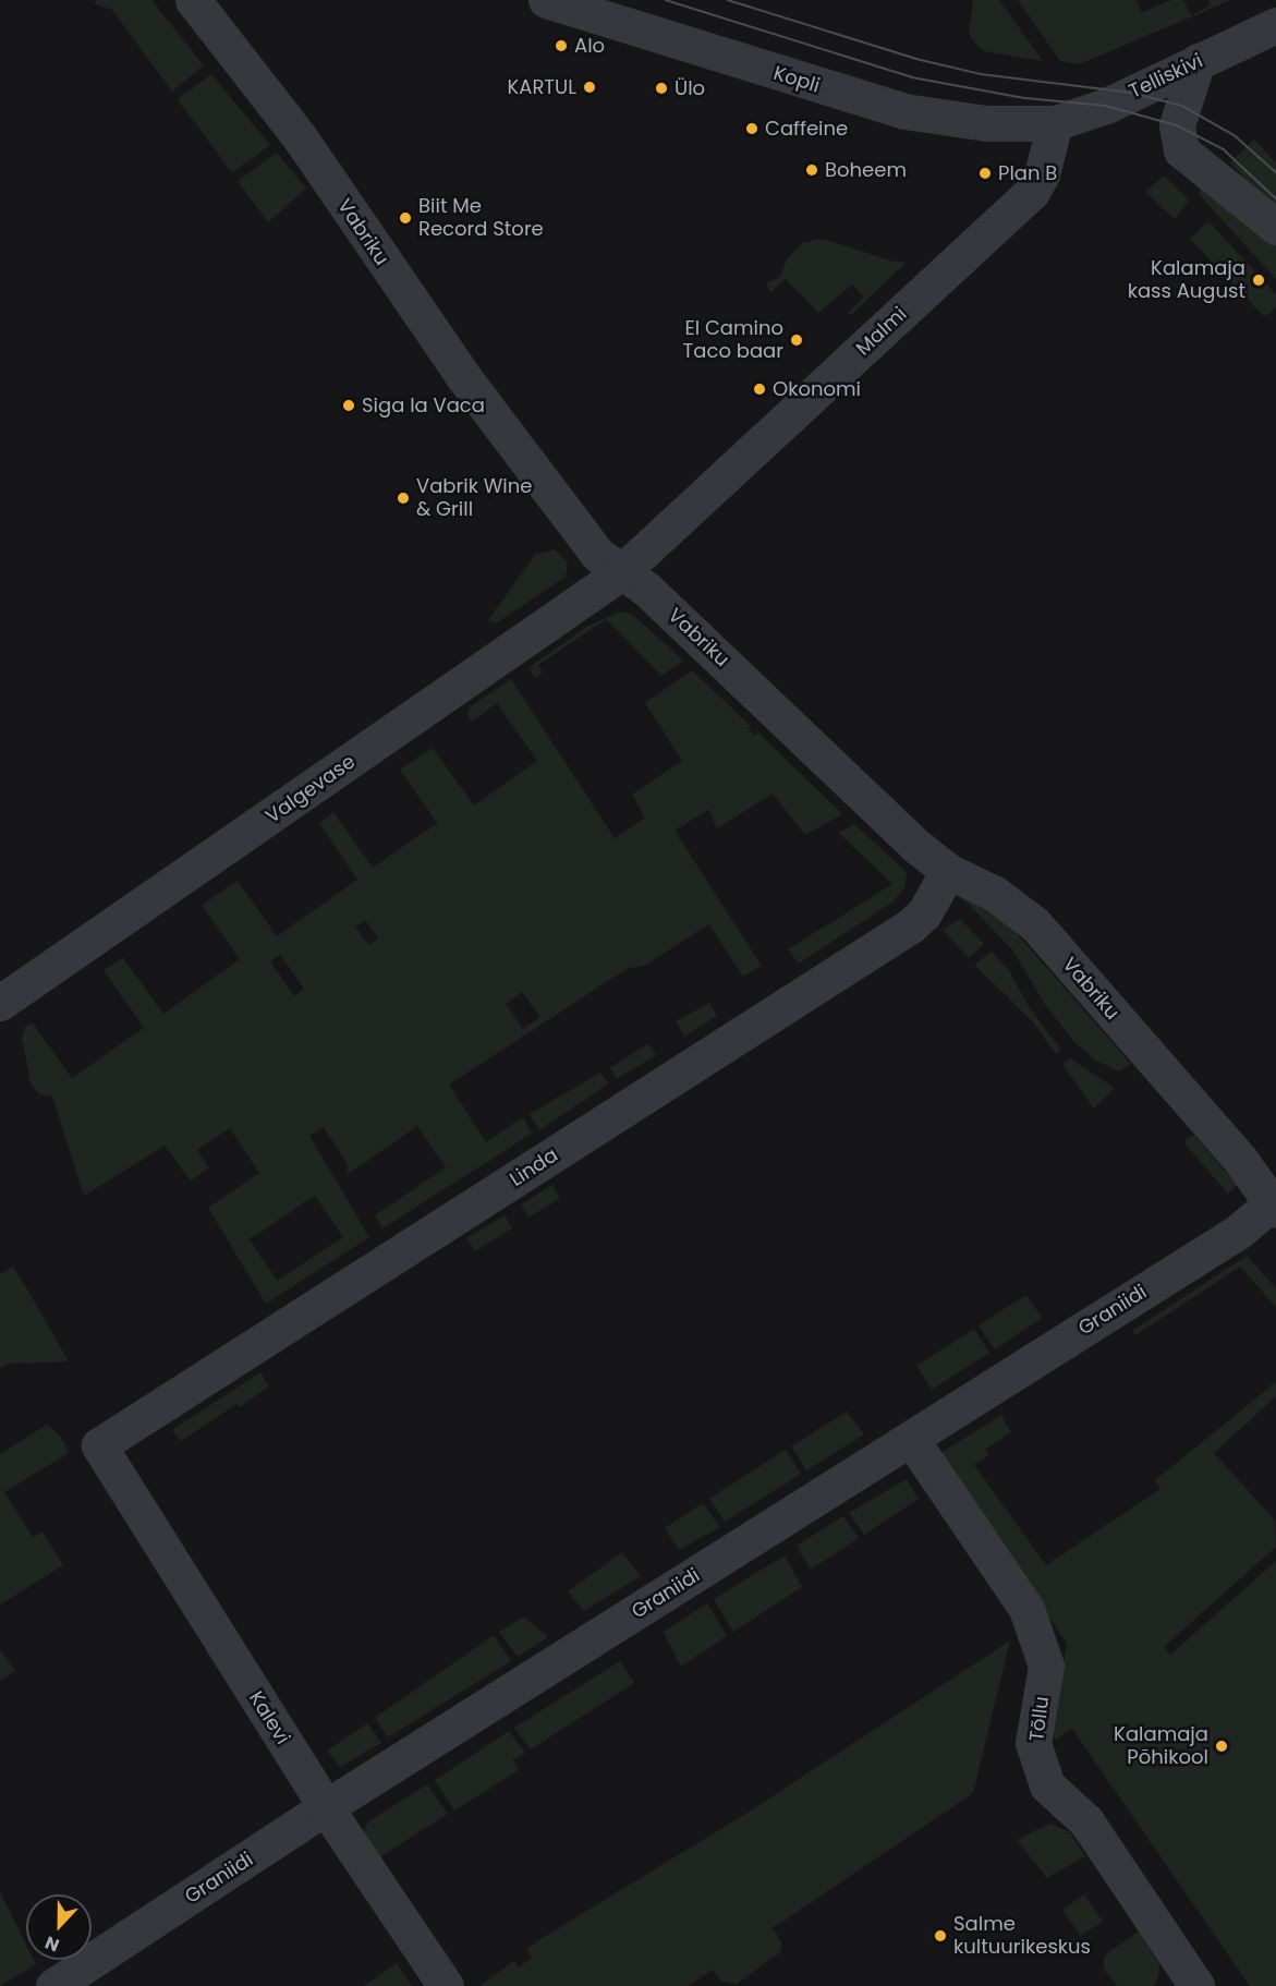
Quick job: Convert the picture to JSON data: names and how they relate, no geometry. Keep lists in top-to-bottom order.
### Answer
{
  "streets": {
    "street": [
      "Telliskivi",
      "Kopli",
      "Vabriku",
      "Malmi",
      "Valgevase",
      "Linda",
      "Graniidi",
      "Kalevi",
      "Tõllu"
    ]
  },
  "crossings": [
    ["Telliskivi", "Kopli"],
    ["Telliskivi", "Malmi"],
    ["Kopli", "Malmi"],
    ["Vabriku", "Malmi"],
    ["Vabriku", "Valgevase"],
    ["Vabriku", "Linda"],
    ["Vabriku", "Graniidi"],
    ["Malmi", "Valgevase"],
    ["Linda", "Kalevi"],
    ["Graniidi", "Kalevi"],
    ["Graniidi", "Tõllu"]
  ],
  "places": [
    "Alo",
    "KARTUL",
    "Ülo",
    "Caffeine",
    "Boheem",
    "Plan B",
    "Biit Me Record Store",
    "Kalamaja kass August",
    "El Camino Taco baar",
    "Okonomi",
    "Siga la Vaca",
    "Vabrik Wine & Grill",
    "Kalamaja Põhikool",
    "Salme kultuurikeskus"
  ],
  "north": "bottom"
}
